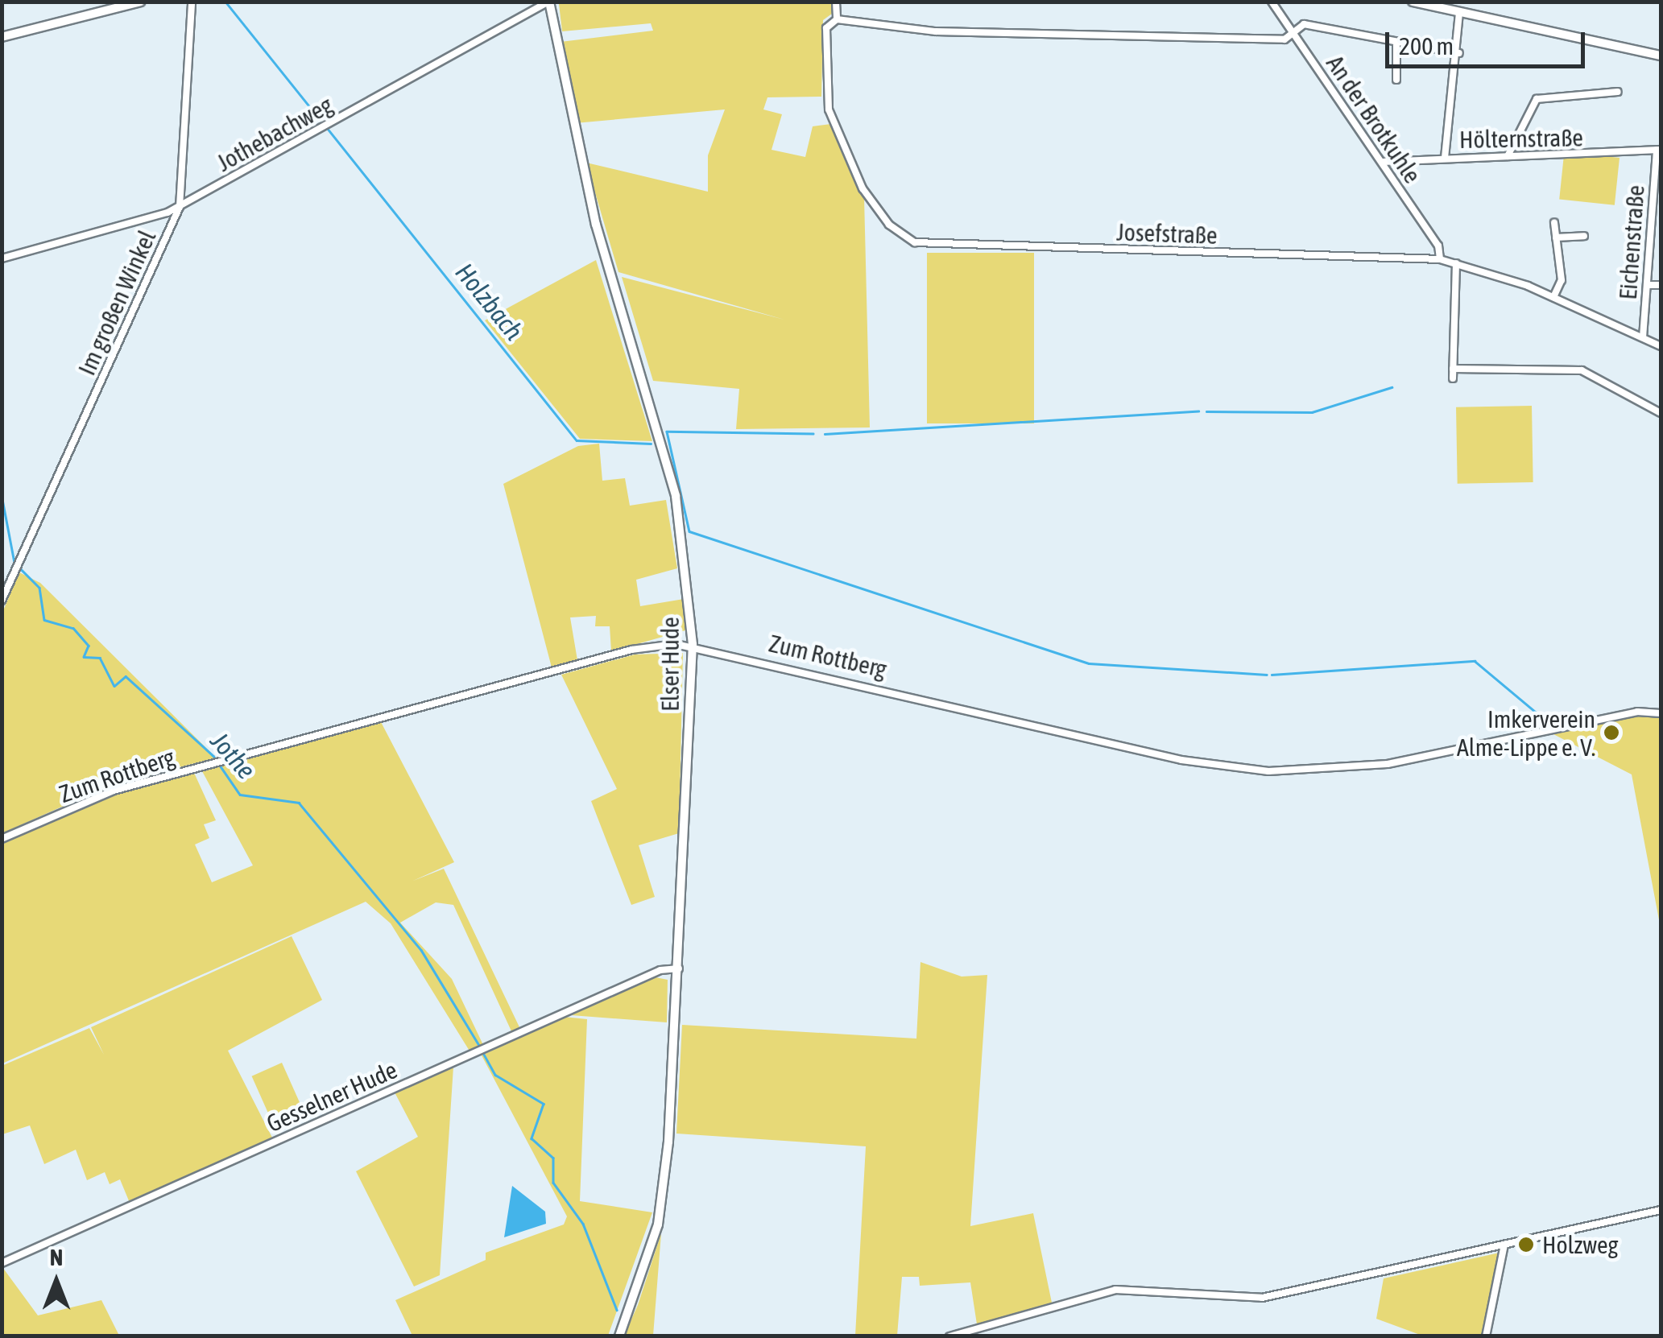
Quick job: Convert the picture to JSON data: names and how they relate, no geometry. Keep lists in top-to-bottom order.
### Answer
{
  "streets": {
    "street": [
      "An der Brotkuhle",
      "Jothebachweg",
      "Hölternstraße",
      "Josefstraße",
      "Eichenstraße",
      "Im großen Winkel",
      "Zum Rottberg",
      "Elser Hude",
      "Gesselner Hude"
    ]
  },
  "crossings": [
    ["An der Brotkuhle", "Hölternstraße"],
    ["An der Brotkuhle", "Josefstraße"],
    ["Jothebachweg", "Im großen Winkel"],
    ["Jothebachweg", "Elser Hude"],
    ["Hölternstraße", "Eichenstraße"],
    ["Josefstraße", "Eichenstraße"],
    ["Zum Rottberg", "Elser Hude"],
    ["Elser Hude", "Gesselner Hude"]
  ],
  "water": ["Holzbach", "Jothe"],
  "places": ["Imkerverein Alme-Lippe e. V.", "Holzweg"],
  "scale_bar": "200 m",
  "north": "top"
}
